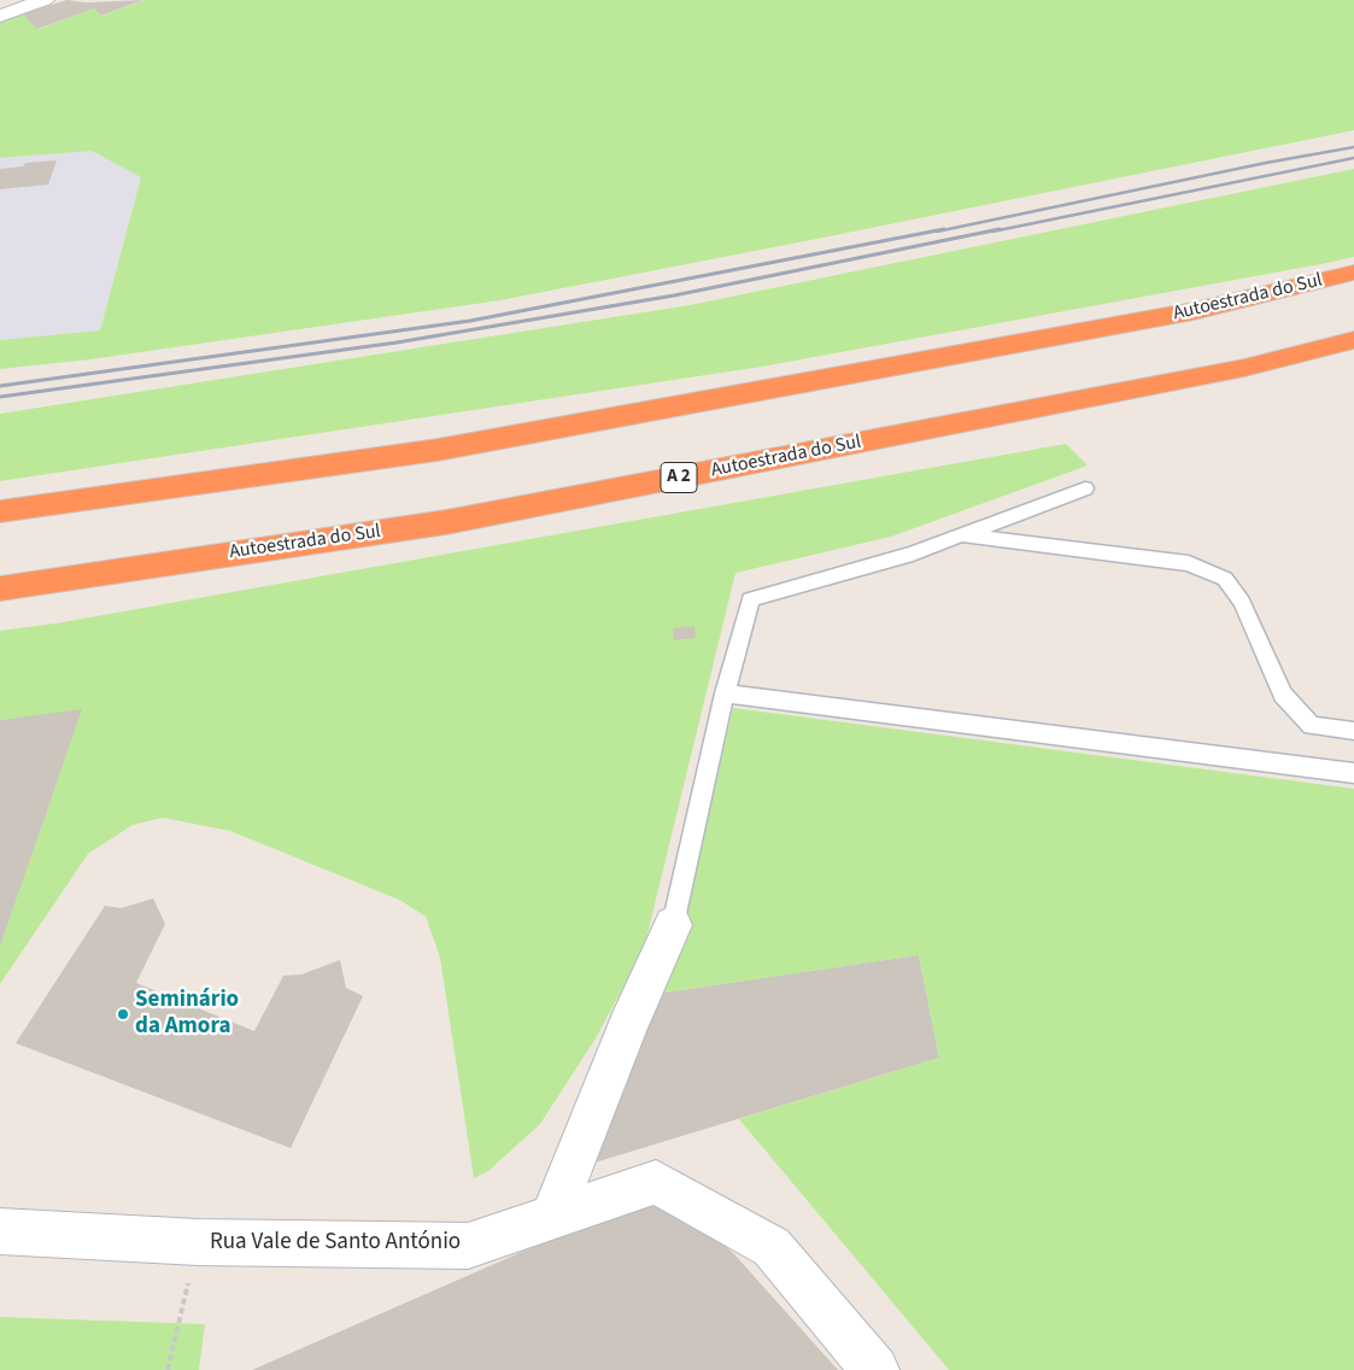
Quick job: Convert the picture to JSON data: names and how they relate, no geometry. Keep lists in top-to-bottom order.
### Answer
{
  "streets": {
    "highway": ["Autoestrada do Sul", "A 2"],
    "street": ["Rua Vale de Santo António"]
  },
  "places": ["Seminário da Amora"]
}
